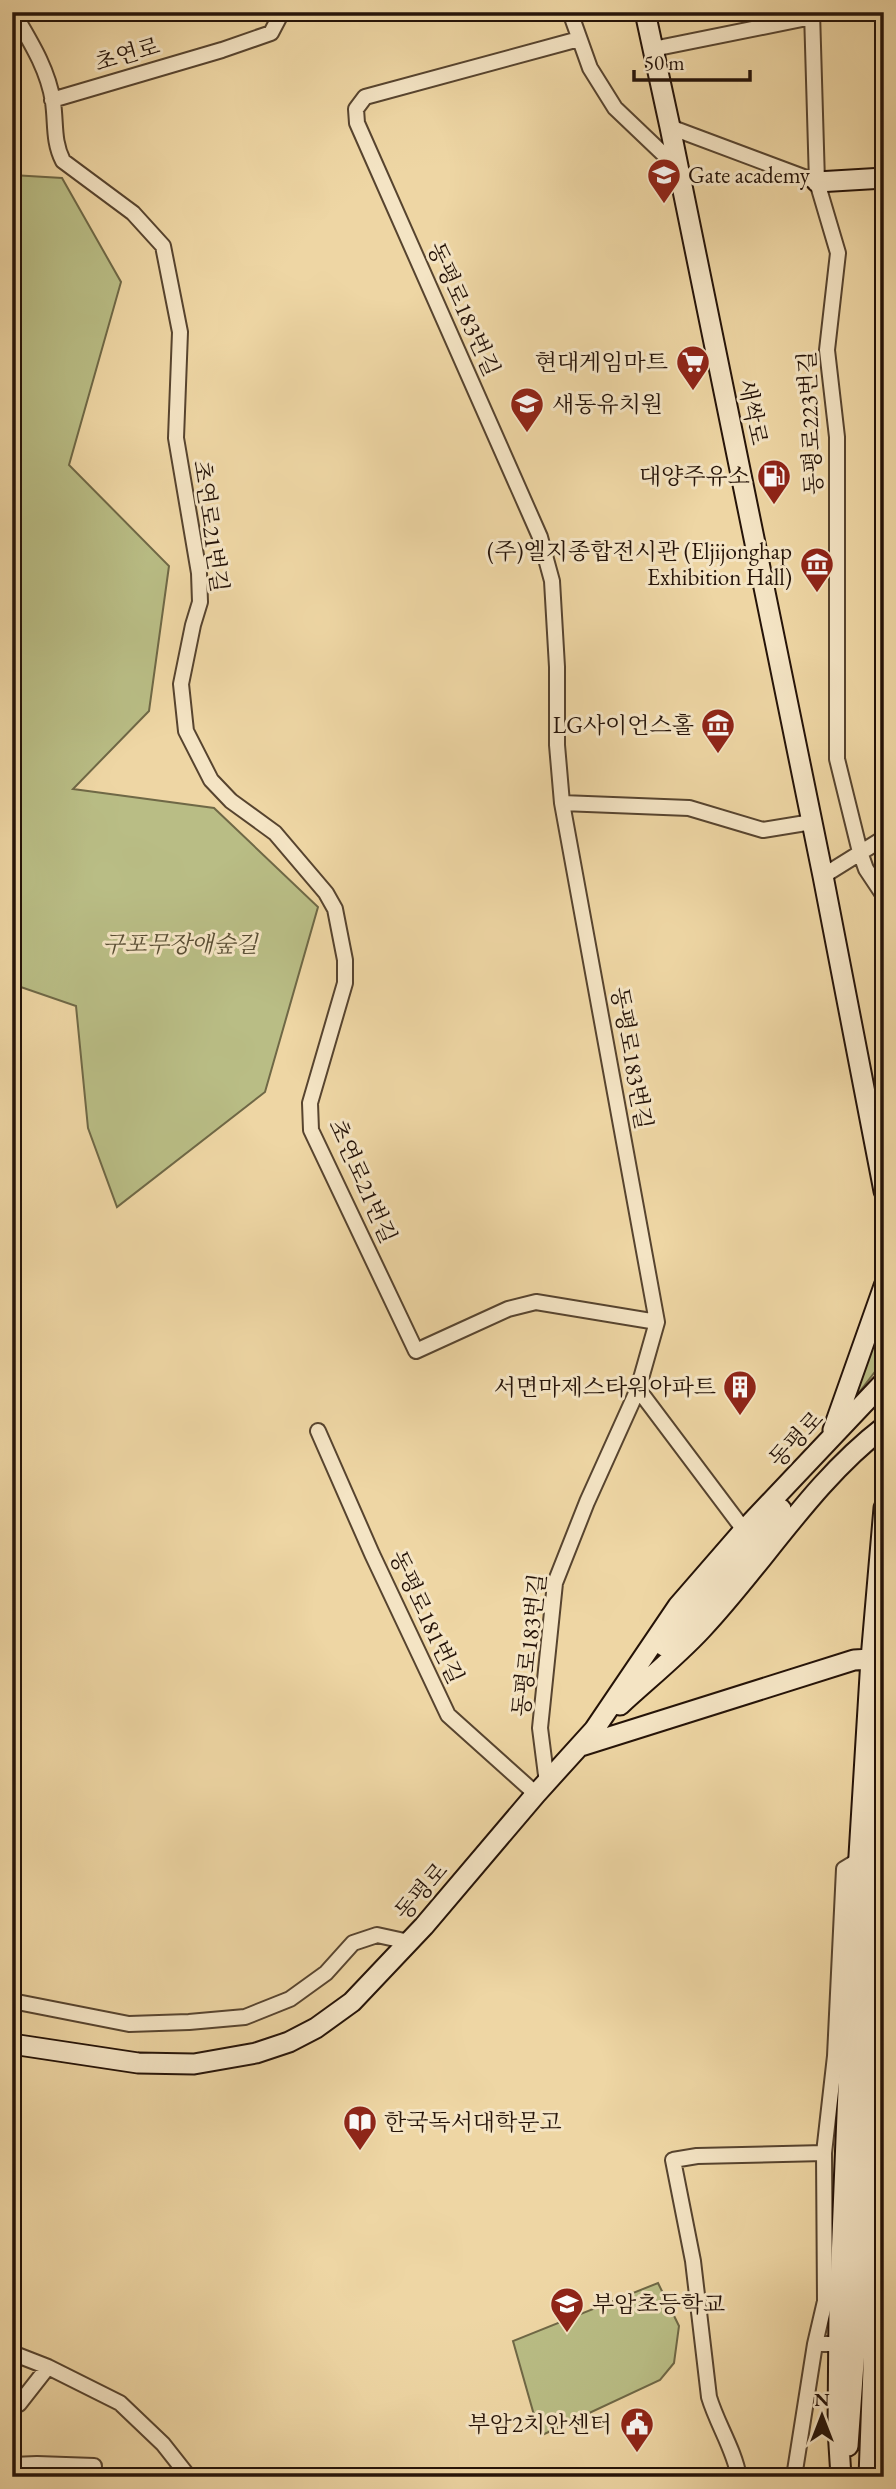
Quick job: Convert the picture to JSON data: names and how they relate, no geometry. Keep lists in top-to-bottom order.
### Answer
{
  "streets": {
    "main road": ["새싹로", "동평로"],
    "street": [
      "초연로",
      "동평로183번길",
      "동평로223번길",
      "초연로21번길",
      "동평로181번길"
    ]
  },
  "crossings": [
    ["초연로", "초연로21번길"],
    ["동평로183번길", "초연로21번길"],
    ["동평로183번길", "동평로"],
    ["동평로183번길", "동평로181번길"],
    ["동평로", "동평로181번길"]
  ],
  "parks": ["구포무장애숲길"],
  "places": {
    "school or university": ["Gate academy", "새동유치원", "부암초등학교"],
    "supermarket": ["현대게임마트"],
    "fuel station": ["대양주유소"],
    "museum": ["(주)엘지종합전시관 (Eljijonghap Exhibition Hall)", "LG사이언스홀"],
    "building": ["서면마제스타워아파트"],
    "library": ["한국독서대학문고"],
    "public building": ["부암2치안센터"]
  },
  "scale_bar": "50 m",
  "north": "top"
}
